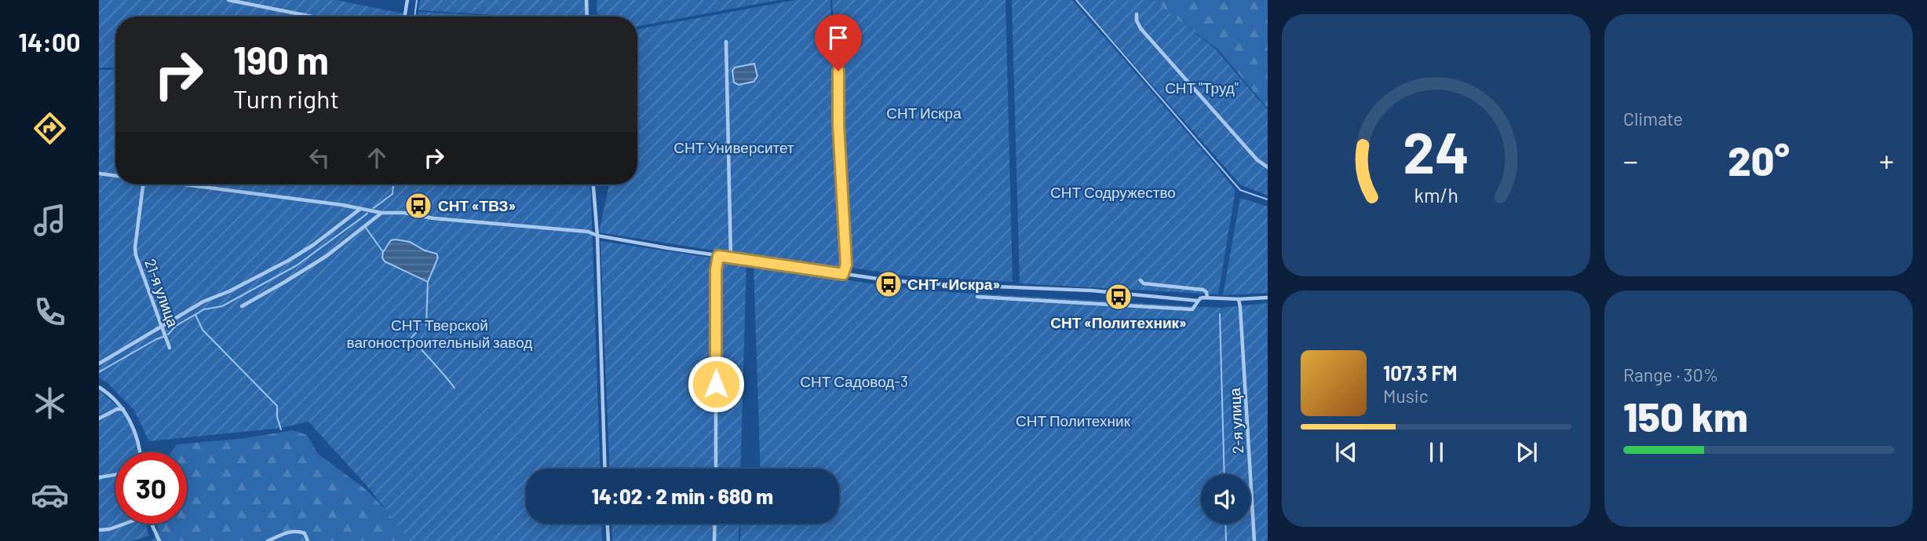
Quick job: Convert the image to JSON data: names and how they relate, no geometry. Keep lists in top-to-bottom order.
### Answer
{
  "streets": {
    "street": ["21-я улица", "2-я улица"]
  },
  "parks": [
    "СНТ \"Труд\"",
    "СНТ Искра",
    "СНТ Университет",
    "СНТ Содружество",
    "СНТ Тверской вагоностроительный завод",
    "СНТ Садовод-3",
    "СНТ Политехник"
  ],
  "places": {
    "bus stop": ["СНТ «ТВЗ»", "СНТ «Искра»", "СНТ «Политехник»"]
  },
  "page": {
    "tabs": "14:00",
    "tile": [
      "Climate",
      ["Range · 30%", "150 km"]
    ],
    "turn": ["190 m", "Turn right"],
    "heat": ["−", "20°", "+"],
    "song": ["107.3 FM", "Music"],
    "limit": "30",
    "trip": "14:02 · 2 min · 680 m",
    "gauge": ["24", "km/h"]
  }
}
